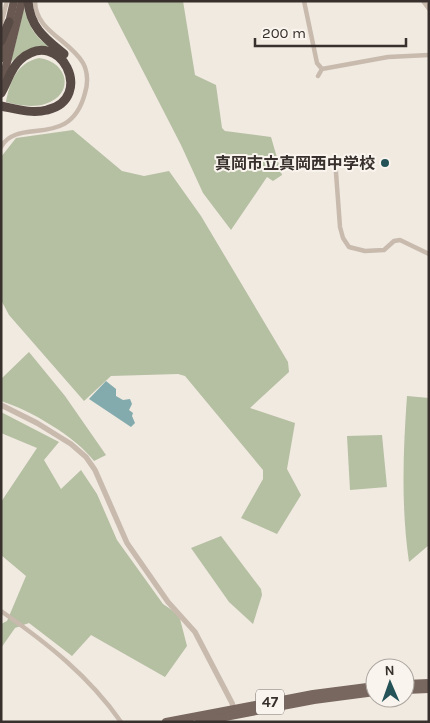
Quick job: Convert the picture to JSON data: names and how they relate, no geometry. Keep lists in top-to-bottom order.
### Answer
{
  "streets": {
    "main road": ["47"]
  },
  "places": ["真岡市立真岡西中学校"],
  "scale_bar": "200 m",
  "north": "top"
}
